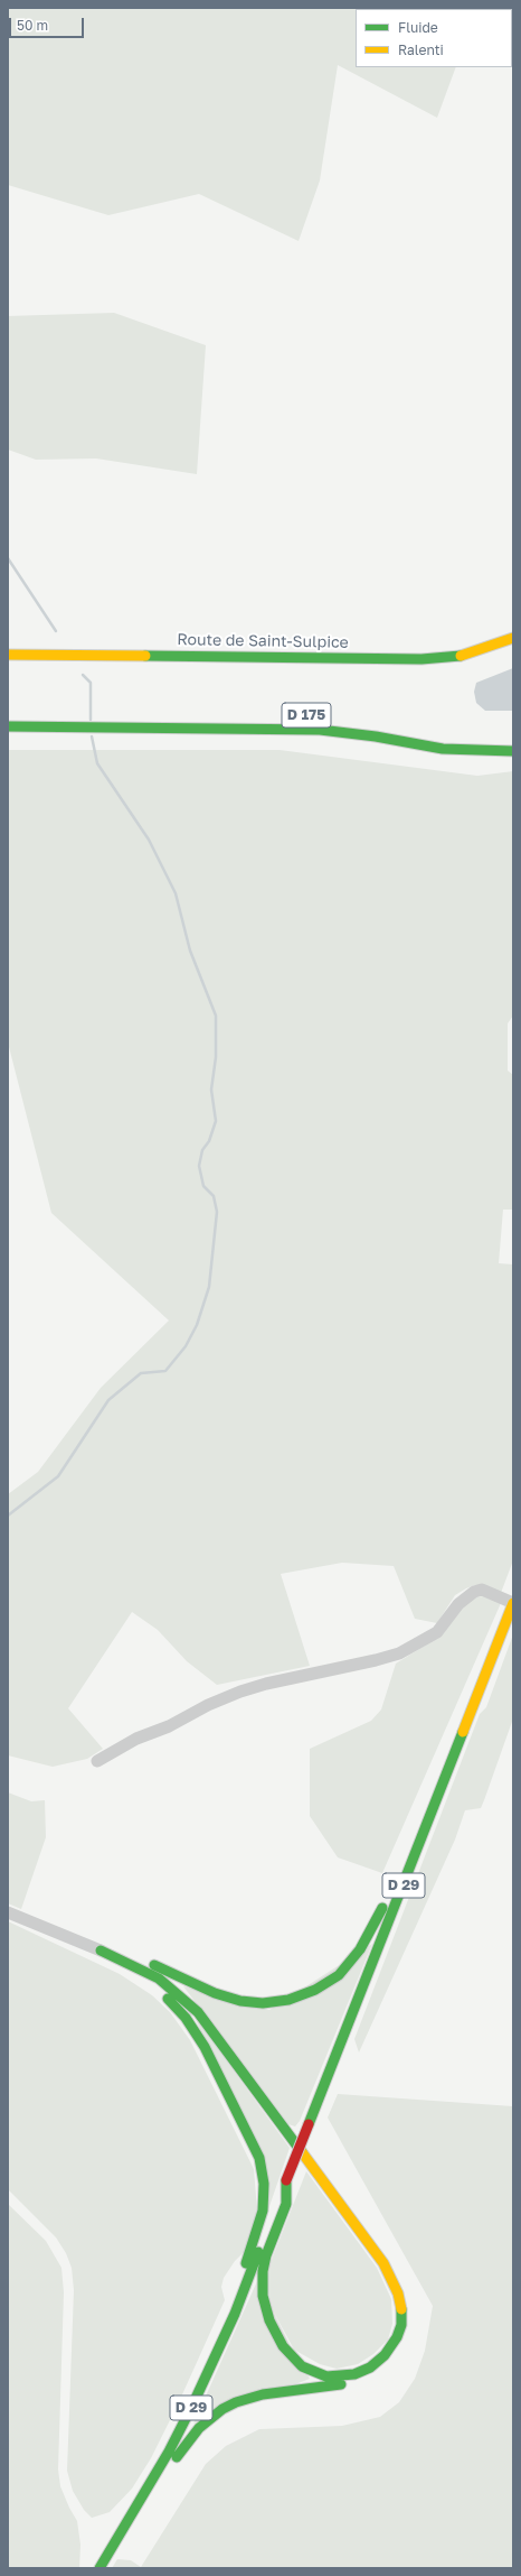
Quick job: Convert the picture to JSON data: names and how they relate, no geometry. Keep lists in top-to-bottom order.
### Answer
{
  "streets": {
    "main road": ["Route de Saint-Sulpice", "D 175", "D 29"]
  },
  "legend": ["Fluide", "Ralenti"],
  "scale_bar": "50 m"
}
